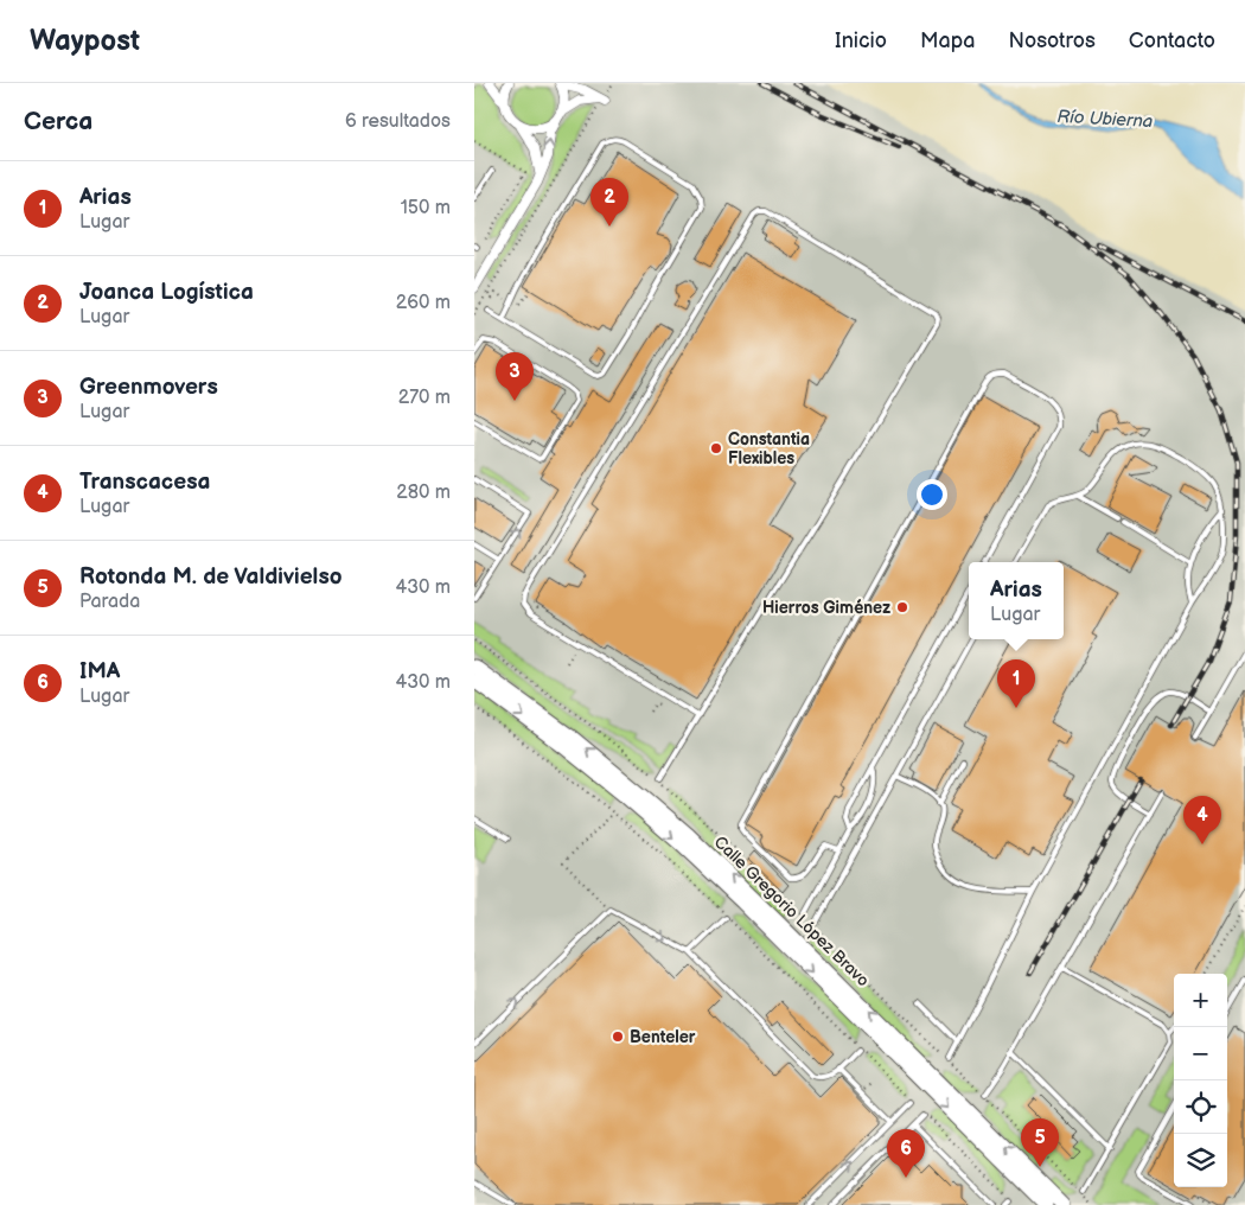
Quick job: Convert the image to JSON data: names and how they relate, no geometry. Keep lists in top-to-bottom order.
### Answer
{
  "streets": {
    "main road": ["Calle Gregorio López Bravo"]
  },
  "water": ["Río Ubierna"],
  "places": ["Constantia Flexibles", "Hierros Giménez", "Benteler"],
  "page": {
    "header": "Waypost",
    "nav": [
      "Inicio",
      "Mapa",
      "Nosotros",
      "Contacto"
    ],
    "heading": ["Cerca", "6 resultados"],
    "list": [
      {
        "mark": "1",
        "name": "Arias",
        "note": "Lugar",
        "value": "150 m"
      },
      {
        "mark": "2",
        "name": "Joanca Logística",
        "note": "Lugar",
        "value": "260 m"
      },
      {
        "mark": "3",
        "name": "Greenmovers",
        "note": "Lugar",
        "value": "270 m"
      },
      {
        "mark": "4",
        "name": "Transcacesa",
        "note": "Lugar",
        "value": "280 m"
      },
      {
        "mark": "5",
        "name": "Rotonda M. de Valdivielso",
        "note": "Parada",
        "value": "430 m"
      },
      {
        "mark": "6",
        "name": "IMA",
        "note": "Lugar",
        "value": "430 m"
      }
    ],
    "pins": [
      "2",
      "3",
      "1",
      "4",
      "5",
      "6"
    ],
    "popup": ["Arias", "Lugar"],
    "map_buttons": ["+", "−"]
  }
}
